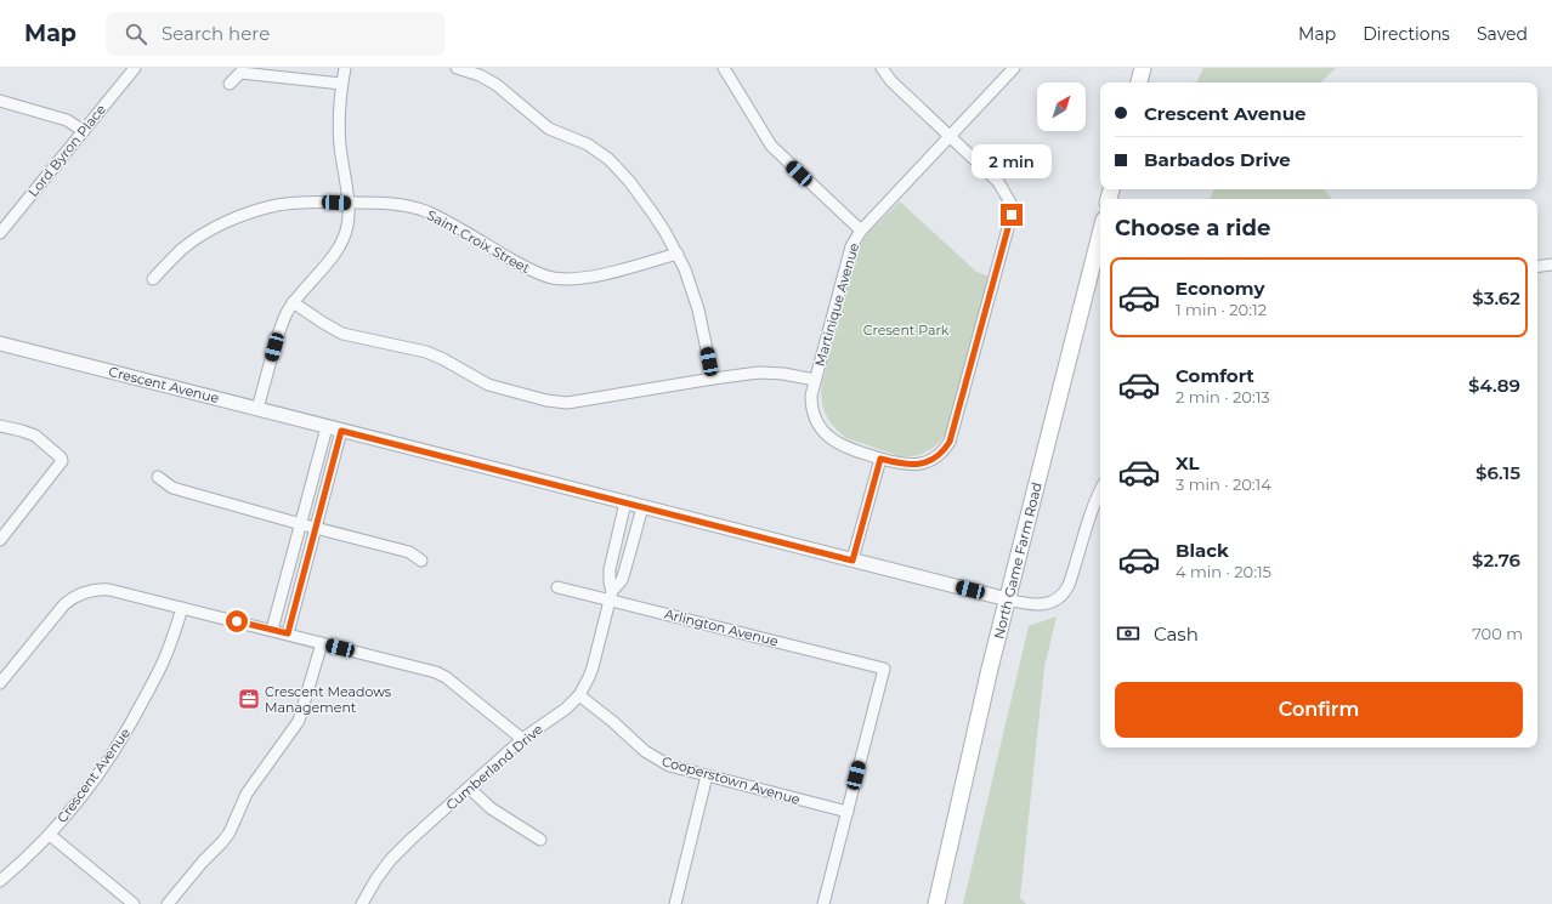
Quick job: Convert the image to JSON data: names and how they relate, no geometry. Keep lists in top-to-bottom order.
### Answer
{
  "streets": {
    "main road": ["North Game Farm Road"],
    "street": [
      "Lord Byron Place",
      "Saint Croix Street",
      "Martinique Avenue",
      "Crescent Avenue",
      "Arlington Avenue",
      "Cumberland Drive",
      "Cooperstown Avenue"
    ]
  },
  "crossings": [
    ["Crescent Avenue", "North Game Farm Road"],
    ["Crescent Avenue", "Cumberland Drive"],
    ["Arlington Avenue", "Cumberland Drive"],
    ["Arlington Avenue", "Cooperstown Avenue"],
    ["Cumberland Drive", "Cooperstown Avenue"]
  ],
  "parks": ["Cresent Park"],
  "places": {
    "office": ["Crescent Meadows Management"]
  },
  "north": "top right",
  "page": {
    "header": "Map",
    "search": "Search here",
    "nav": ["Map", "Directions", "Saved"],
    "banner": ["Crescent Avenue", "Barbados Drive"],
    "bubble": "2 min",
    "heading": "Choose a ride",
    "list": [
      {
        "name": "Economy",
        "note": "1 min · 20:12",
        "value": "$3.62"
      },
      {
        "name": "Comfort",
        "note": "2 min · 20:13",
        "value": "$4.89"
      },
      {
        "name": "XL",
        "note": "3 min · 20:14",
        "value": "$6.15"
      },
      {
        "name": "Black",
        "note": "4 min · 20:15",
        "value": "$2.76"
      }
    ],
    "pay": ["Cash", "700 m"],
    "buttons": "Confirm"
  }
}
